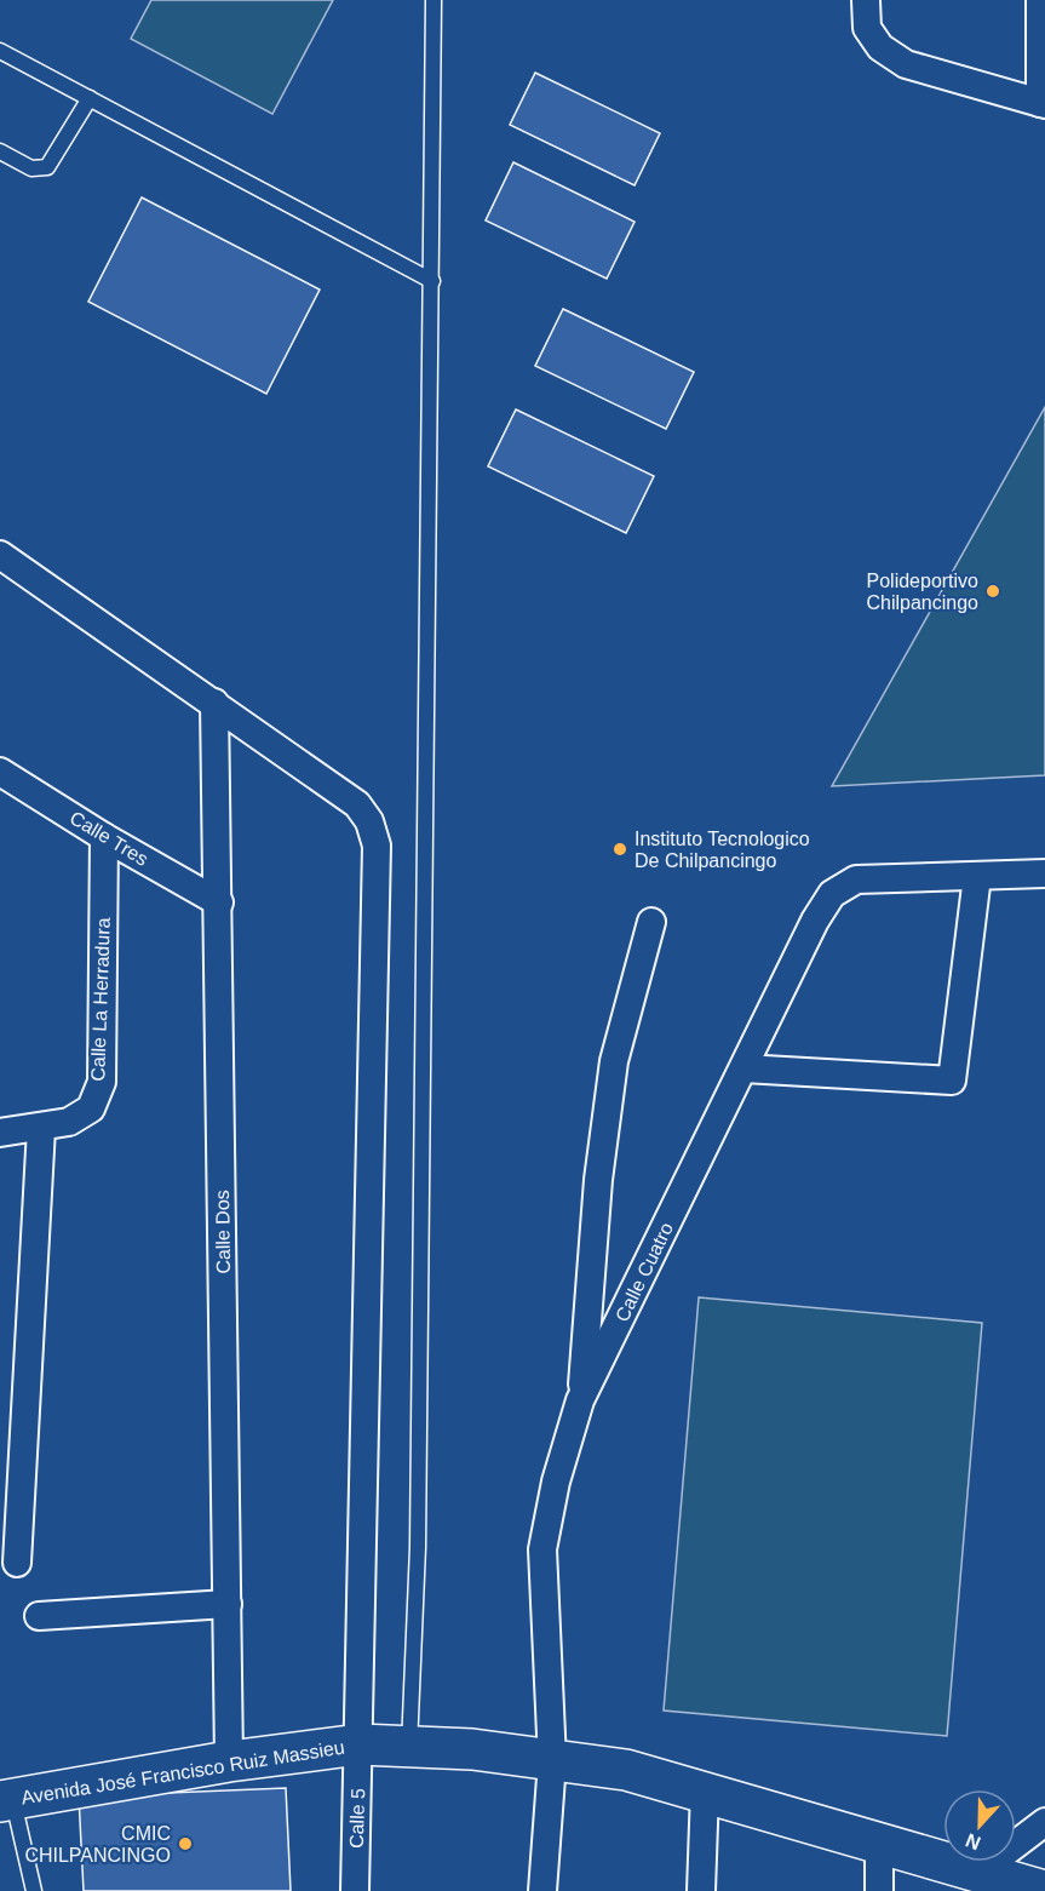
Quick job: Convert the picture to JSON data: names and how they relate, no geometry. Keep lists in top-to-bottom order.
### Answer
{
  "streets": {
    "street": [
      "Calle Tres",
      "Calle La Herradura",
      "Calle Dos",
      "Calle Cuatro",
      "Avenida José Francisco Ruiz Massieu",
      "Calle 5"
    ]
  },
  "crossings": [
    ["Calle Tres", "Calle La Herradura"],
    ["Calle Tres", "Calle Dos"],
    ["Calle Dos", "Avenida José Francisco Ruiz Massieu"],
    ["Calle Dos", "Calle 5"],
    ["Calle Cuatro", "Avenida José Francisco Ruiz Massieu"],
    ["Avenida José Francisco Ruiz Massieu", "Calle 5"]
  ],
  "places": ["Polideportivo Chilpancingo", "Instituto Tecnologico De Chilpancingo", "CMIC CHILPANCINGO"],
  "north": "bottom"
}
